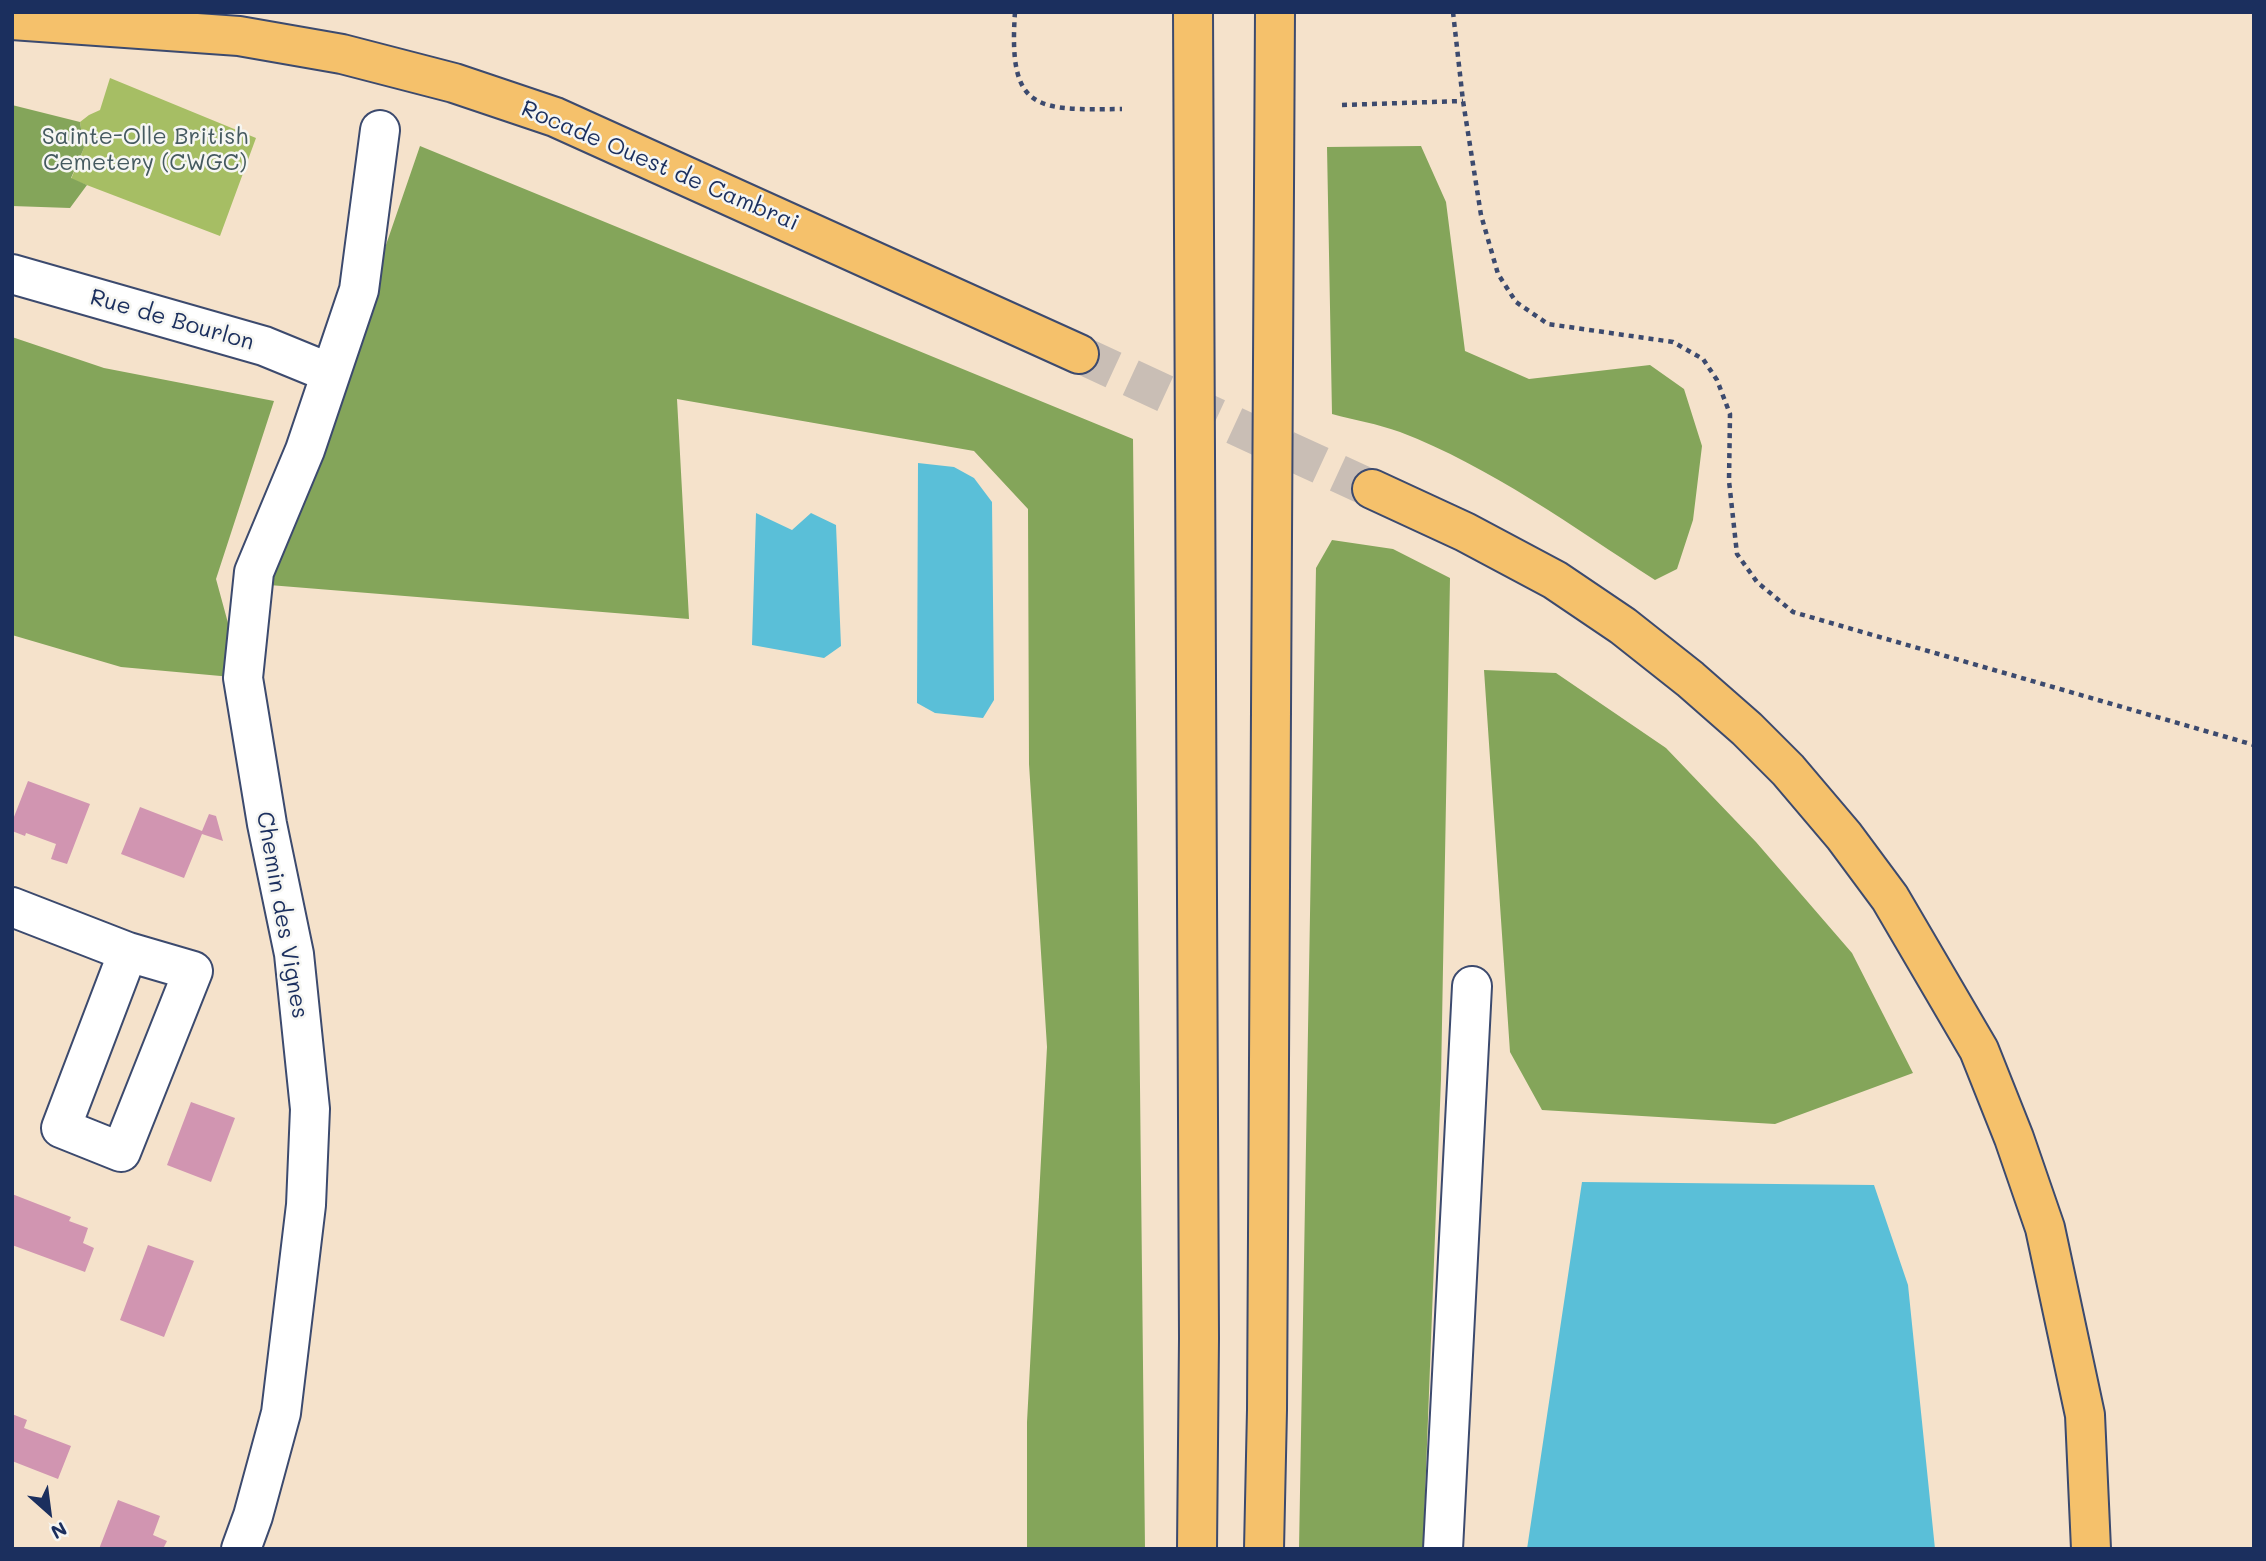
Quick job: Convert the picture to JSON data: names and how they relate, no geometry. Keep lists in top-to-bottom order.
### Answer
{
  "streets": {
    "highway": ["Rocade Ouest de Cambrai"],
    "street": ["Rue de Bourlon", "Chemin des Vignes"]
  },
  "crossings": [
    ["Rue de Bourlon", "Chemin des Vignes"]
  ],
  "parks": ["Sainte-Olle British Cemetery (CWGC)"],
  "north": "bottom right"
}
